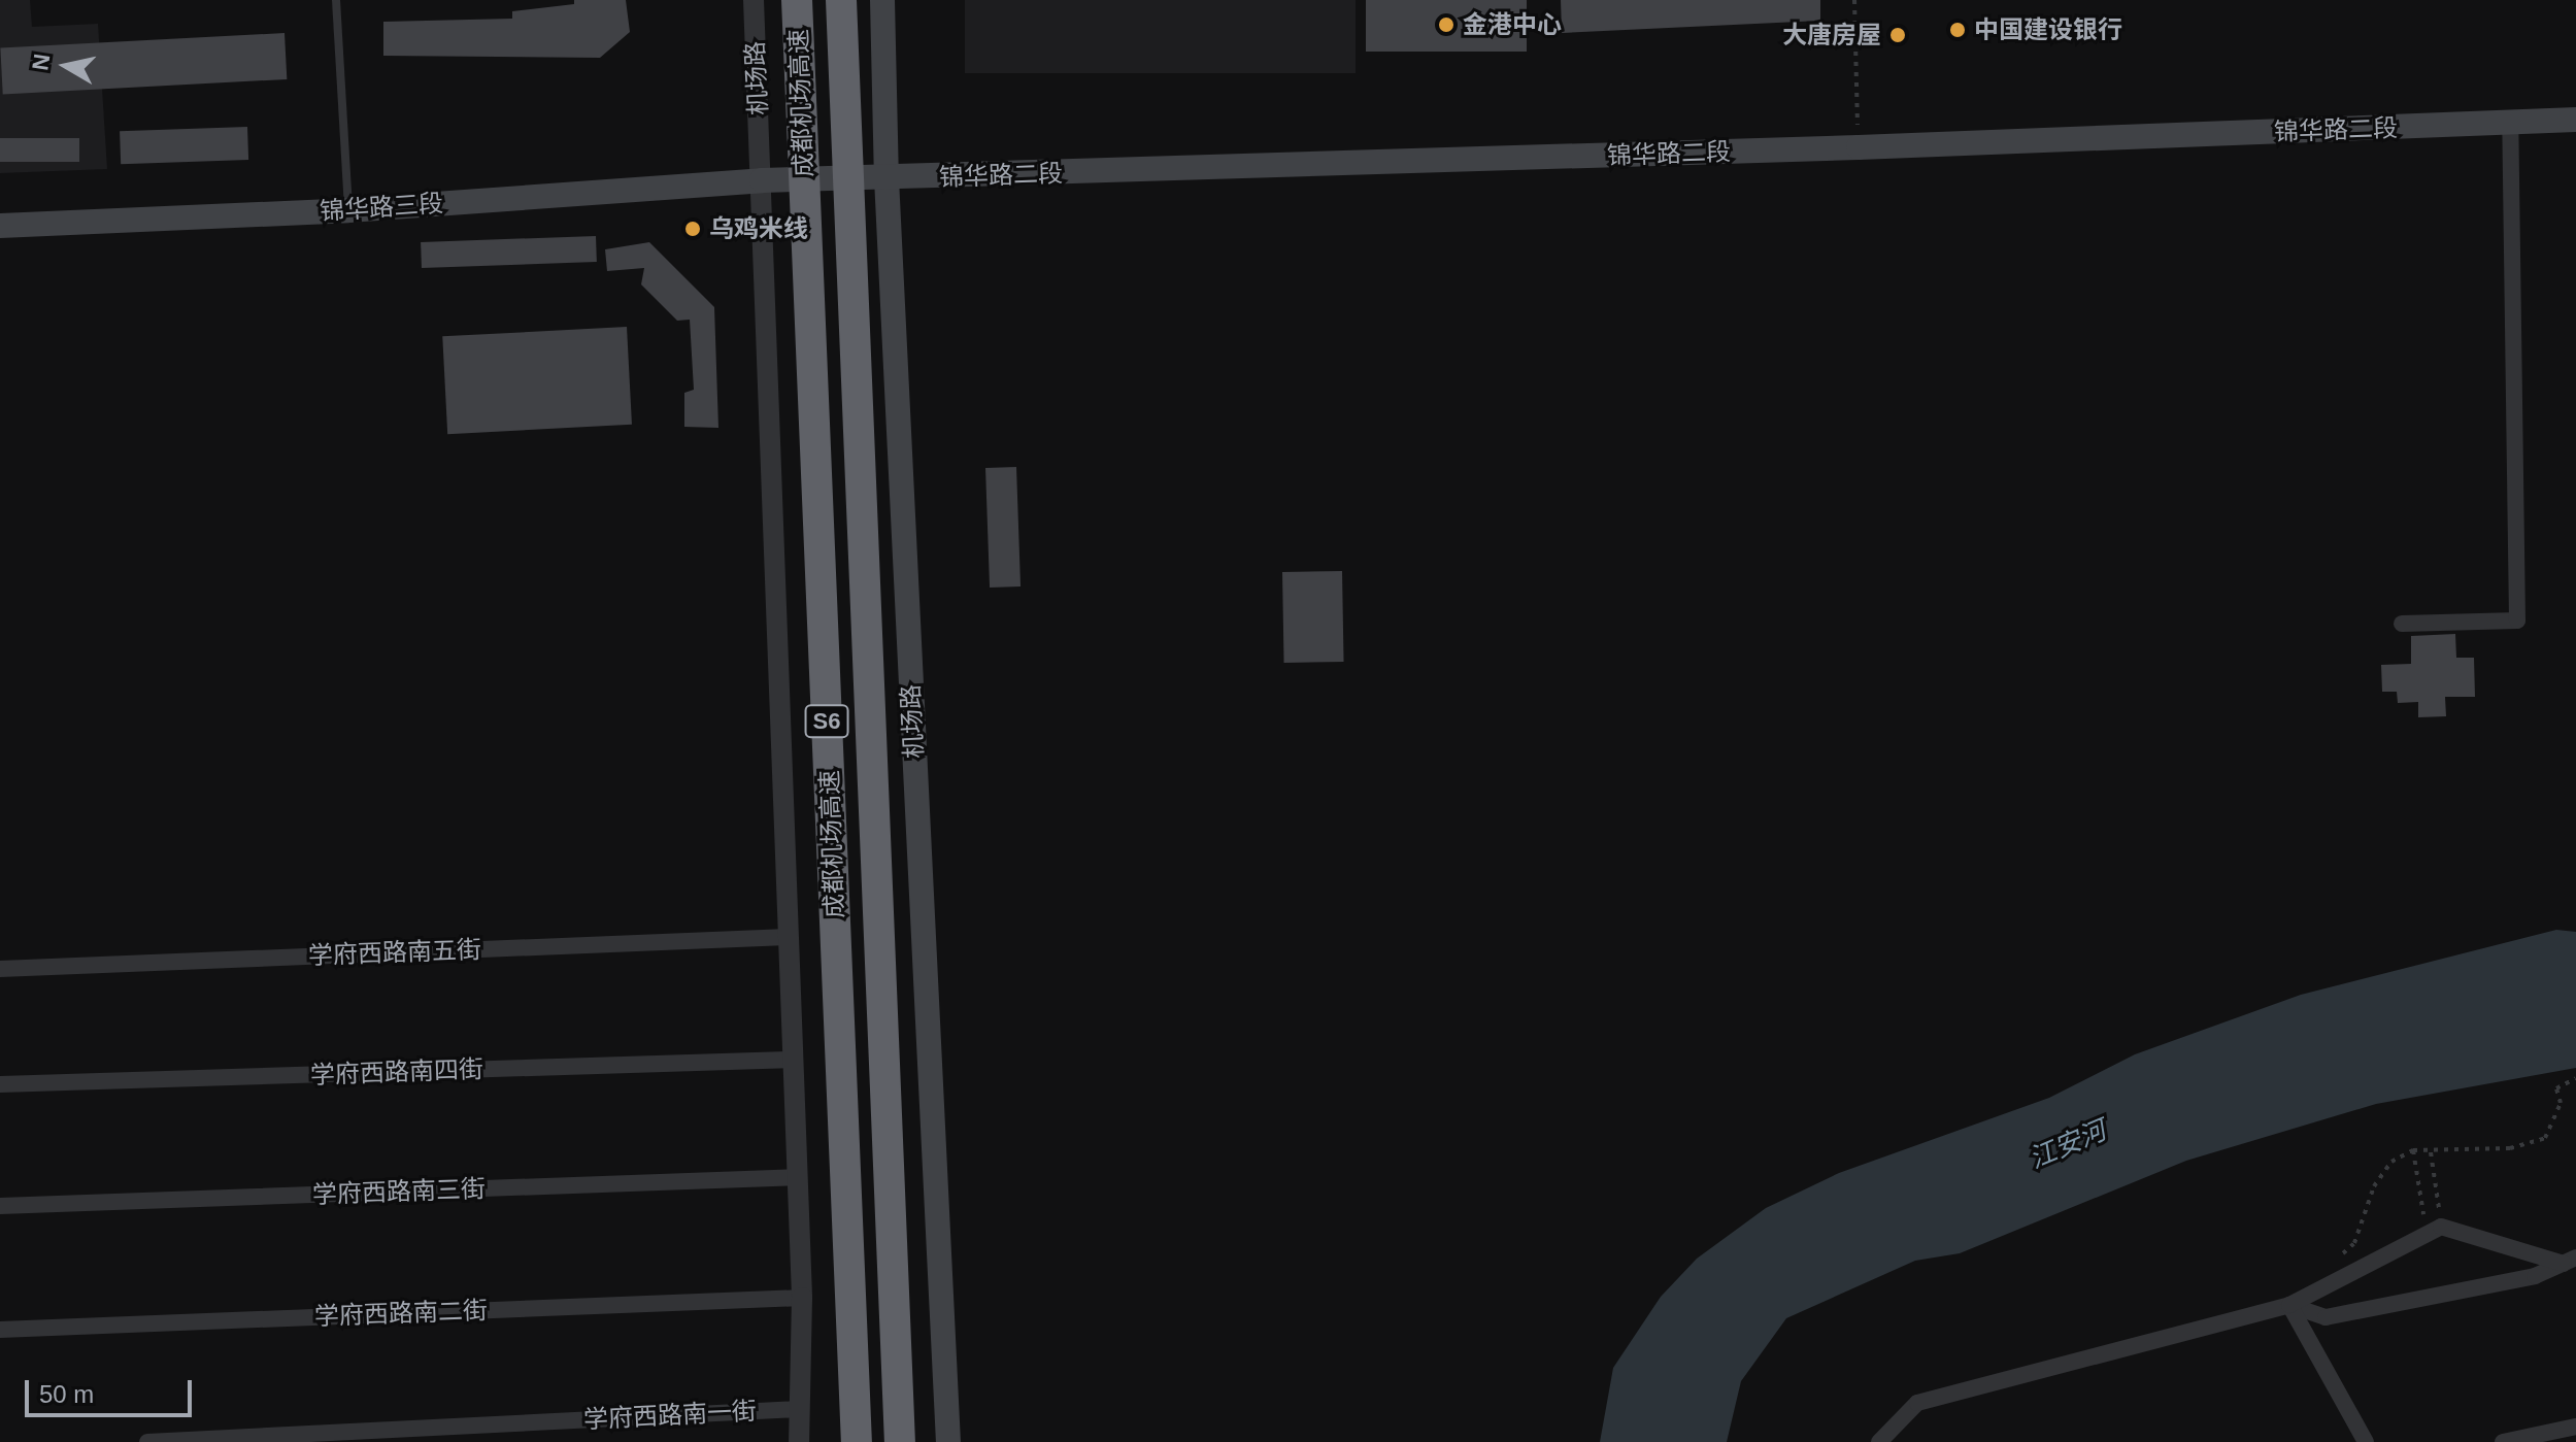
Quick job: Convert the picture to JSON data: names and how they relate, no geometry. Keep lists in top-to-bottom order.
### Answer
{
  "streets": {
    "highway": ["成都机场高速", "S6"],
    "main road": ["机场路", "锦华路二段", "锦华路三段"],
    "street": [
      "学府西路南五街",
      "学府西路南四街",
      "学府西路南三街",
      "学府西路南二街",
      "学府西路南一街"
    ]
  },
  "crossings": [
    ["机场路", "锦华路二段"],
    ["机场路", "锦华路三段"],
    ["机场路", "学府西路南五街"],
    ["机场路", "学府西路南四街"],
    ["机场路", "学府西路南三街"],
    ["机场路", "学府西路南二街"],
    ["机场路", "学府西路南一街"],
    ["锦华路二段", "锦华路三段"]
  ],
  "water": ["江安河"],
  "places": [
    "金港中心",
    "中国建设银行",
    "大唐房屋",
    "乌鸡米线"
  ],
  "scale_bar": "50 m",
  "north": "left"
}
